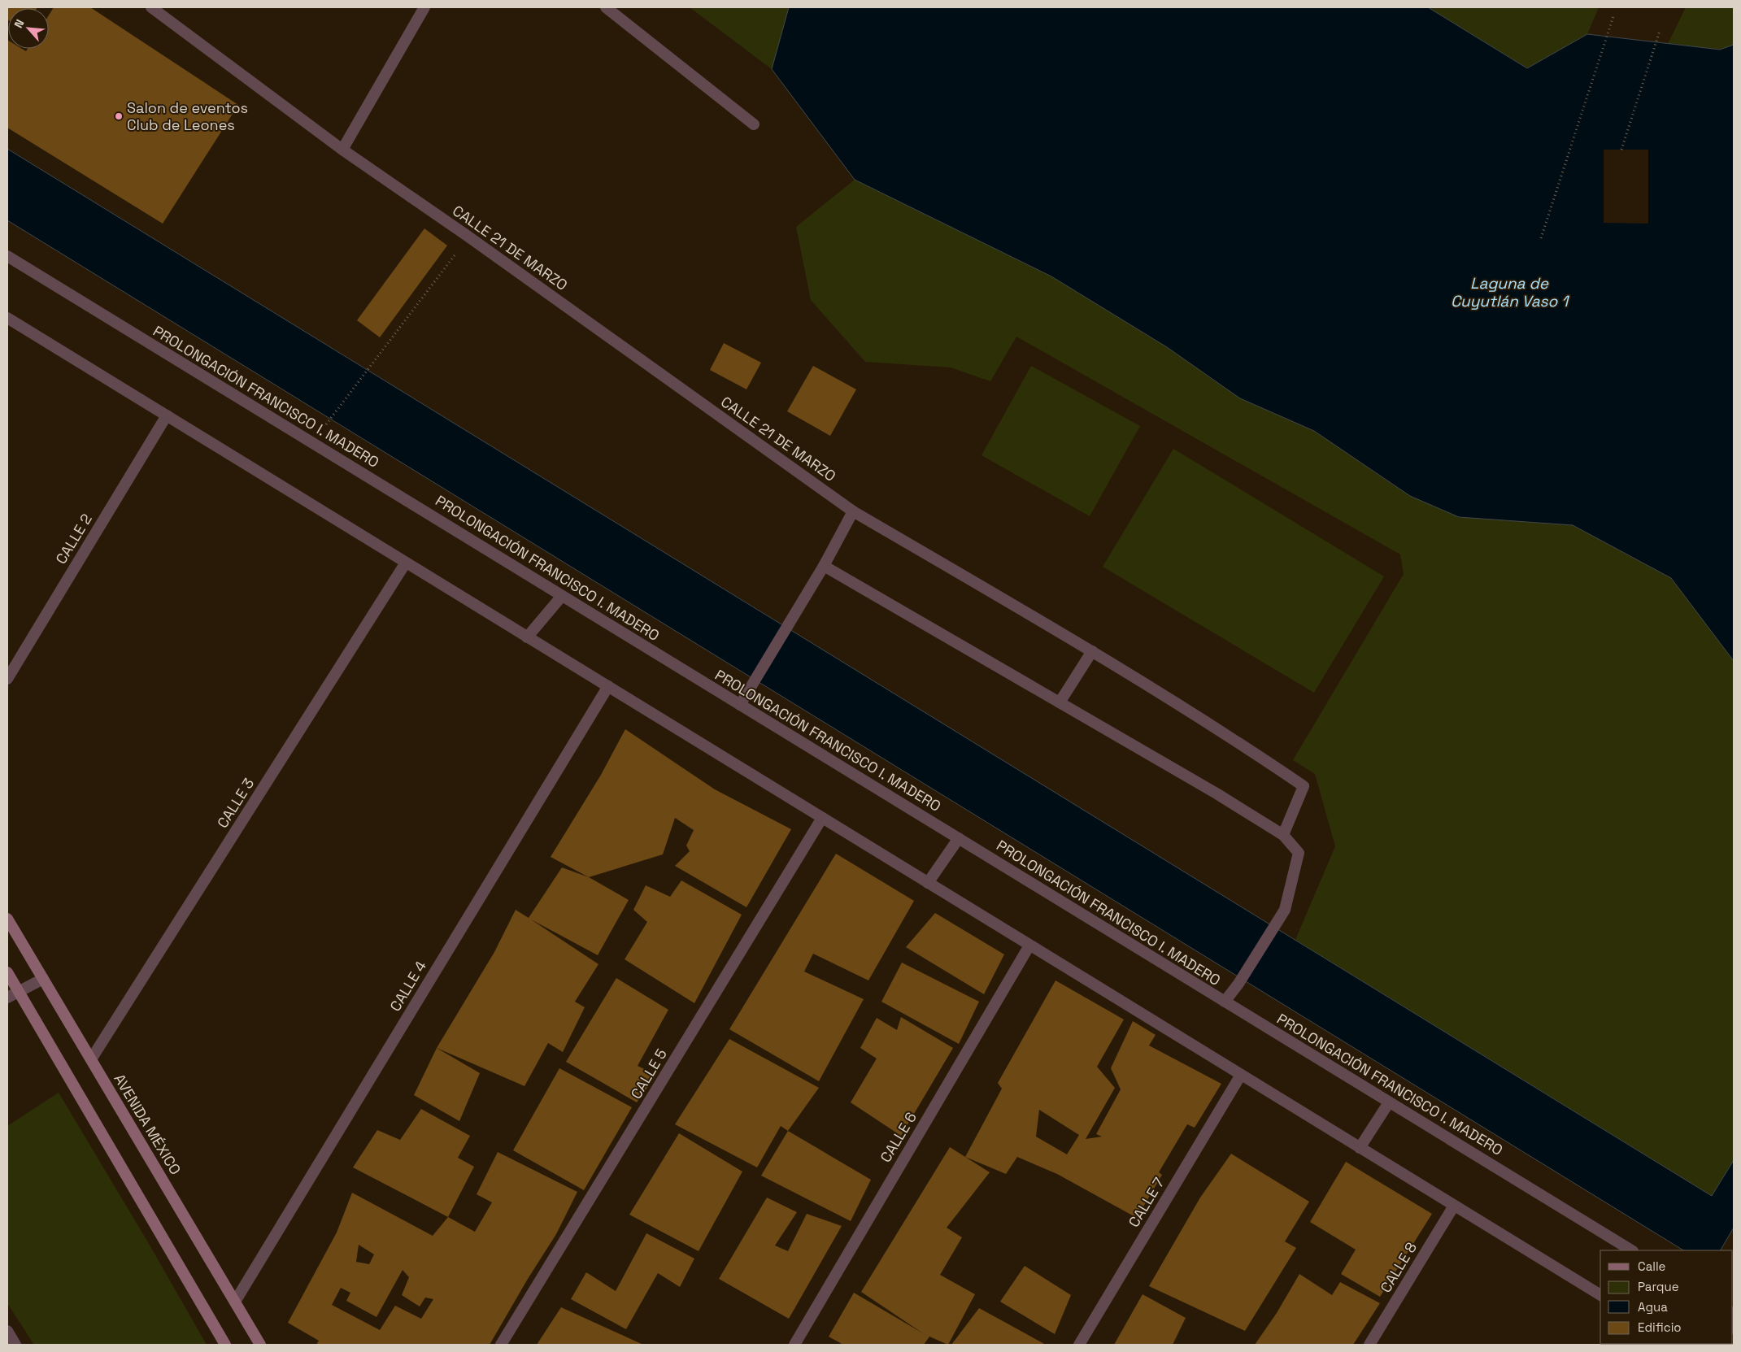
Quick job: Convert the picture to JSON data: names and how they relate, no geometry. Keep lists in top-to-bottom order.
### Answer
{
  "streets": {
    "main road": ["AVENIDA MÉXICO"],
    "street": [
      "CALLE 21 DE MARZO",
      "PROLONGACIÓN FRANCISCO I. MADERO",
      "CALLE 2",
      "CALLE 3",
      "CALLE 4",
      "CALLE 5",
      "CALLE 6",
      "CALLE 7",
      "CALLE 8"
    ]
  },
  "crossings": [
    ["CALLE 3", "AVENIDA MÉXICO"],
    ["CALLE 4", "AVENIDA MÉXICO"]
  ],
  "water": ["Laguna de Cuyutlán Vaso 1"],
  "places": ["Salon de eventos Club de Leones"],
  "legend": [
    "Calle",
    "Parque",
    "Agua",
    "Edificio"
  ],
  "north": "top left"
}
